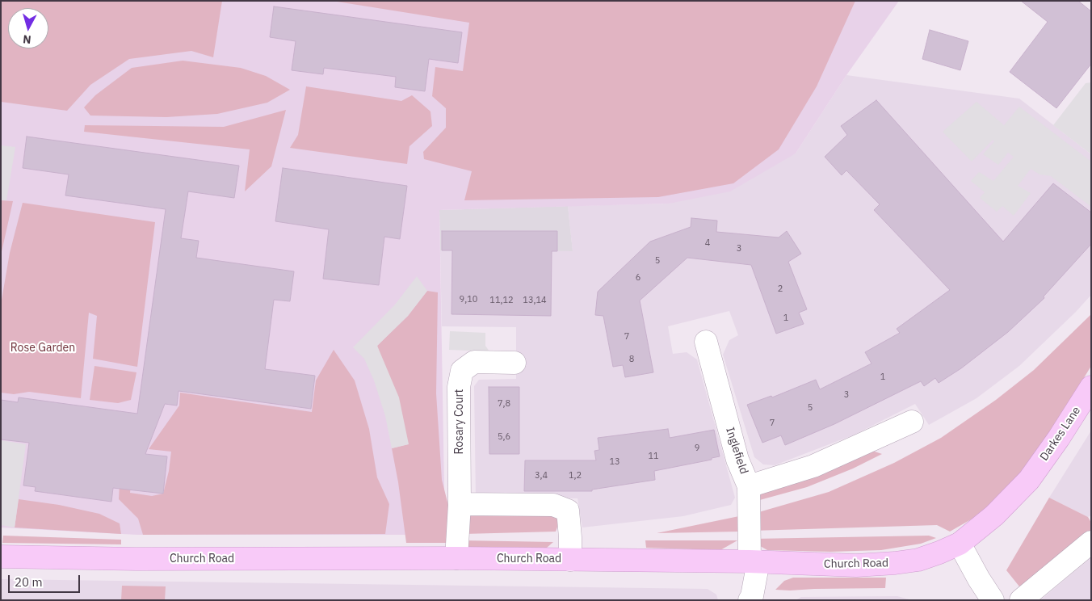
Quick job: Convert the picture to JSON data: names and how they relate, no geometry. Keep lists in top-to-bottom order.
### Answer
{
  "streets": {
    "street": [
      "Rosary Court",
      "Darkes Lane",
      "Inglefield",
      "Church Road"
    ]
  },
  "crossings": [
    ["Rosary Court", "Church Road"],
    ["Darkes Lane", "Church Road"],
    ["Inglefield", "Church Road"]
  ],
  "parks": ["Rose Garden"],
  "house_numbers": [
    "4",
    "3",
    "5",
    "6",
    "2",
    "9,10",
    "11,12",
    "13,14",
    "1",
    "7",
    "8",
    "1",
    "3",
    "7,8",
    "5",
    "7",
    "5,6",
    "9",
    "11",
    "13",
    "3,4",
    "1,2"
  ],
  "scale_bar": "20 m",
  "north": "bottom"
}
